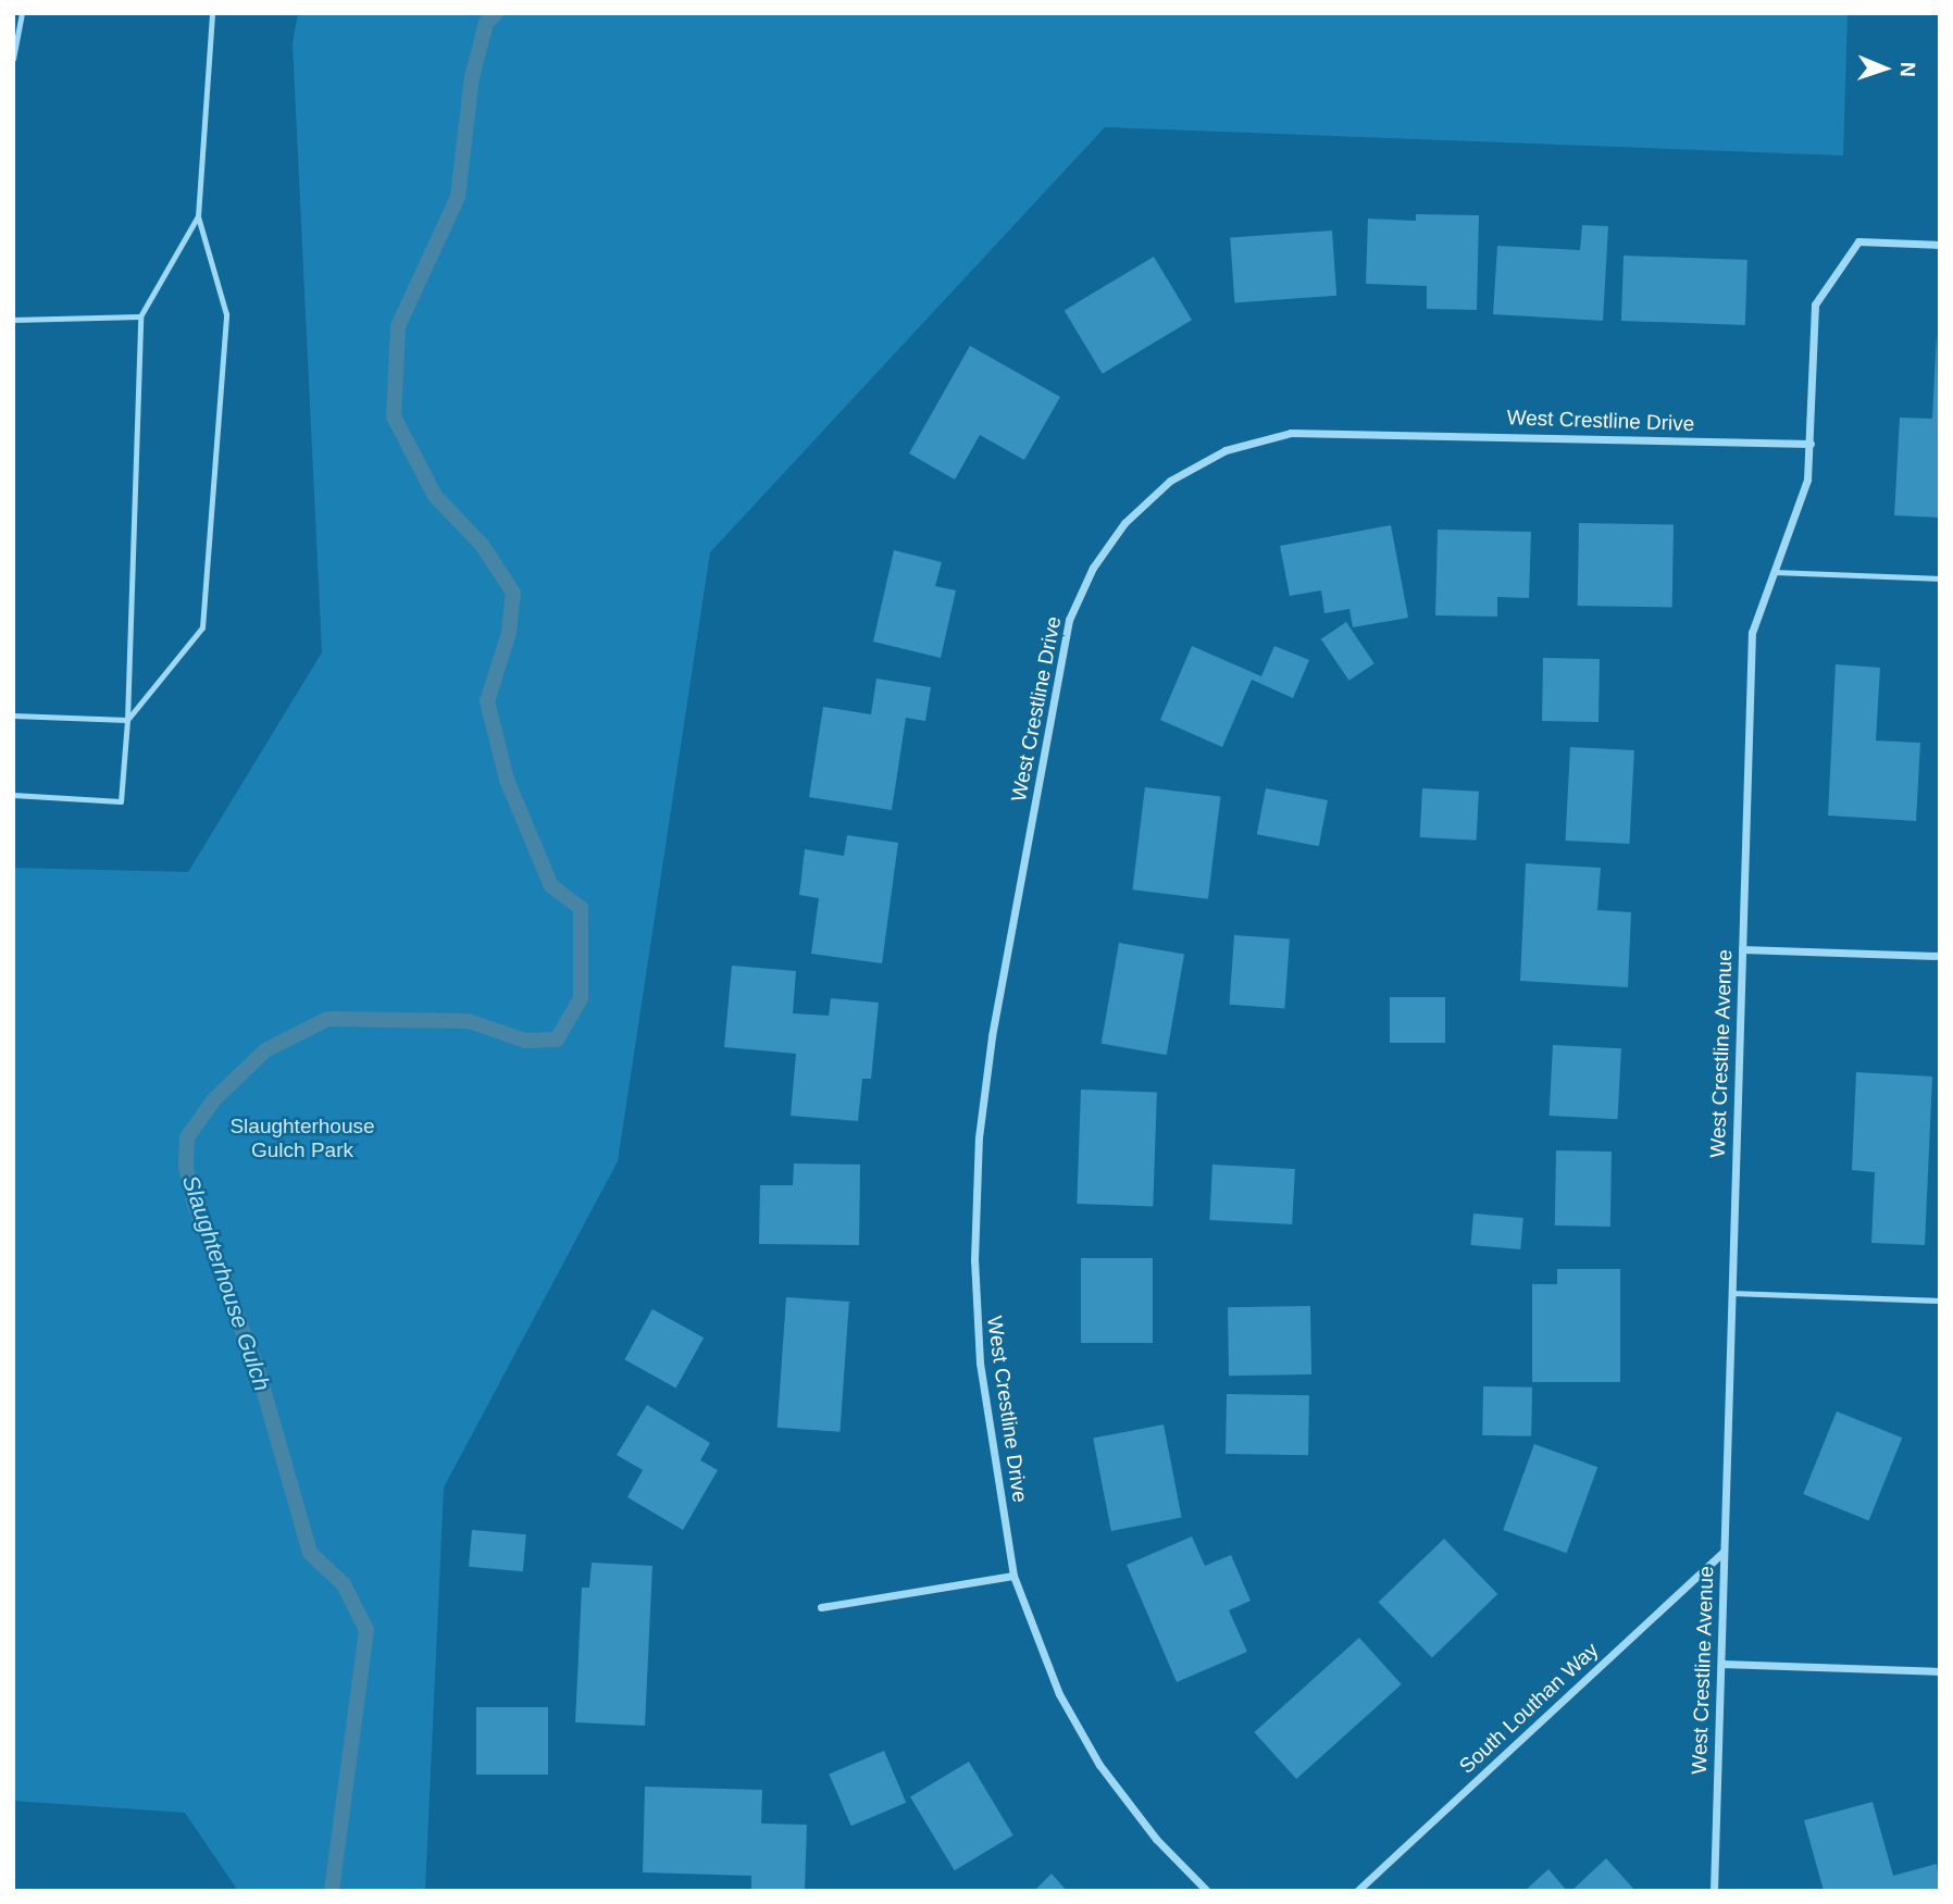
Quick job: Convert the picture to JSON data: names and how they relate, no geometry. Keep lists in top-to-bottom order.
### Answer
{
  "streets": {
    "street": ["West Crestline Drive", "West Crestline Avenue", "South Louthan Way"]
  },
  "crossings": [
    ["West Crestline Drive", "West Crestline Avenue"],
    ["West Crestline Avenue", "South Louthan Way"]
  ],
  "water": ["Slaughterhouse Gulch"],
  "parks": ["Slaughterhouse Gulch Park"],
  "north": "right"
}
